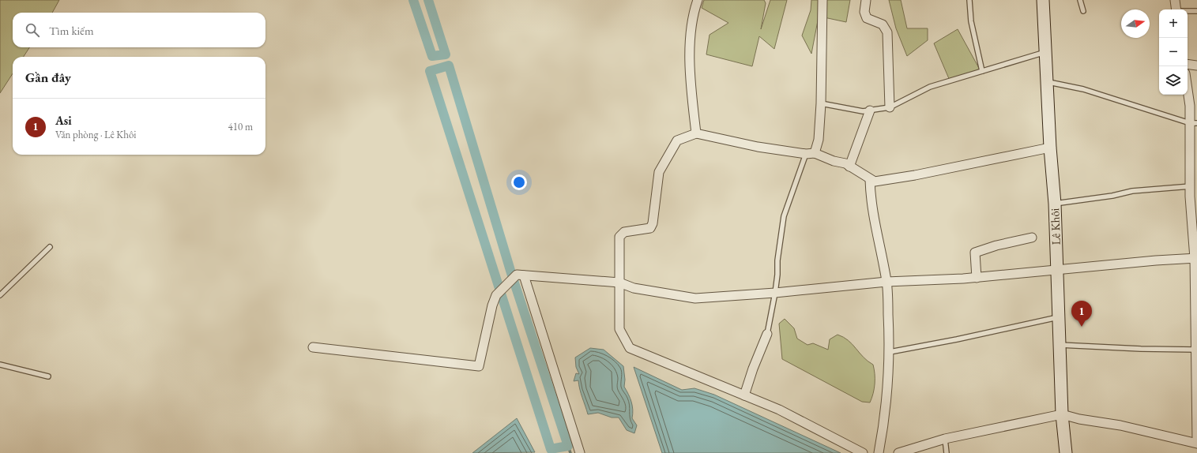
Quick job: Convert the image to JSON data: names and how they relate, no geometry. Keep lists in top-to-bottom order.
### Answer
{
  "streets": {
    "street": ["Lê Khôi"]
  },
  "north": "right",
  "page": {
    "map_buttons": ["+", "−"],
    "search": "Tìm kiếm",
    "heading": "Gần đây",
    "list": [
      {
        "mark": "1",
        "name": "Asi",
        "note": "Văn phòng · Lê Khôi",
        "value": "410 m"
      }
    ],
    "pins": "1"
  }
}
